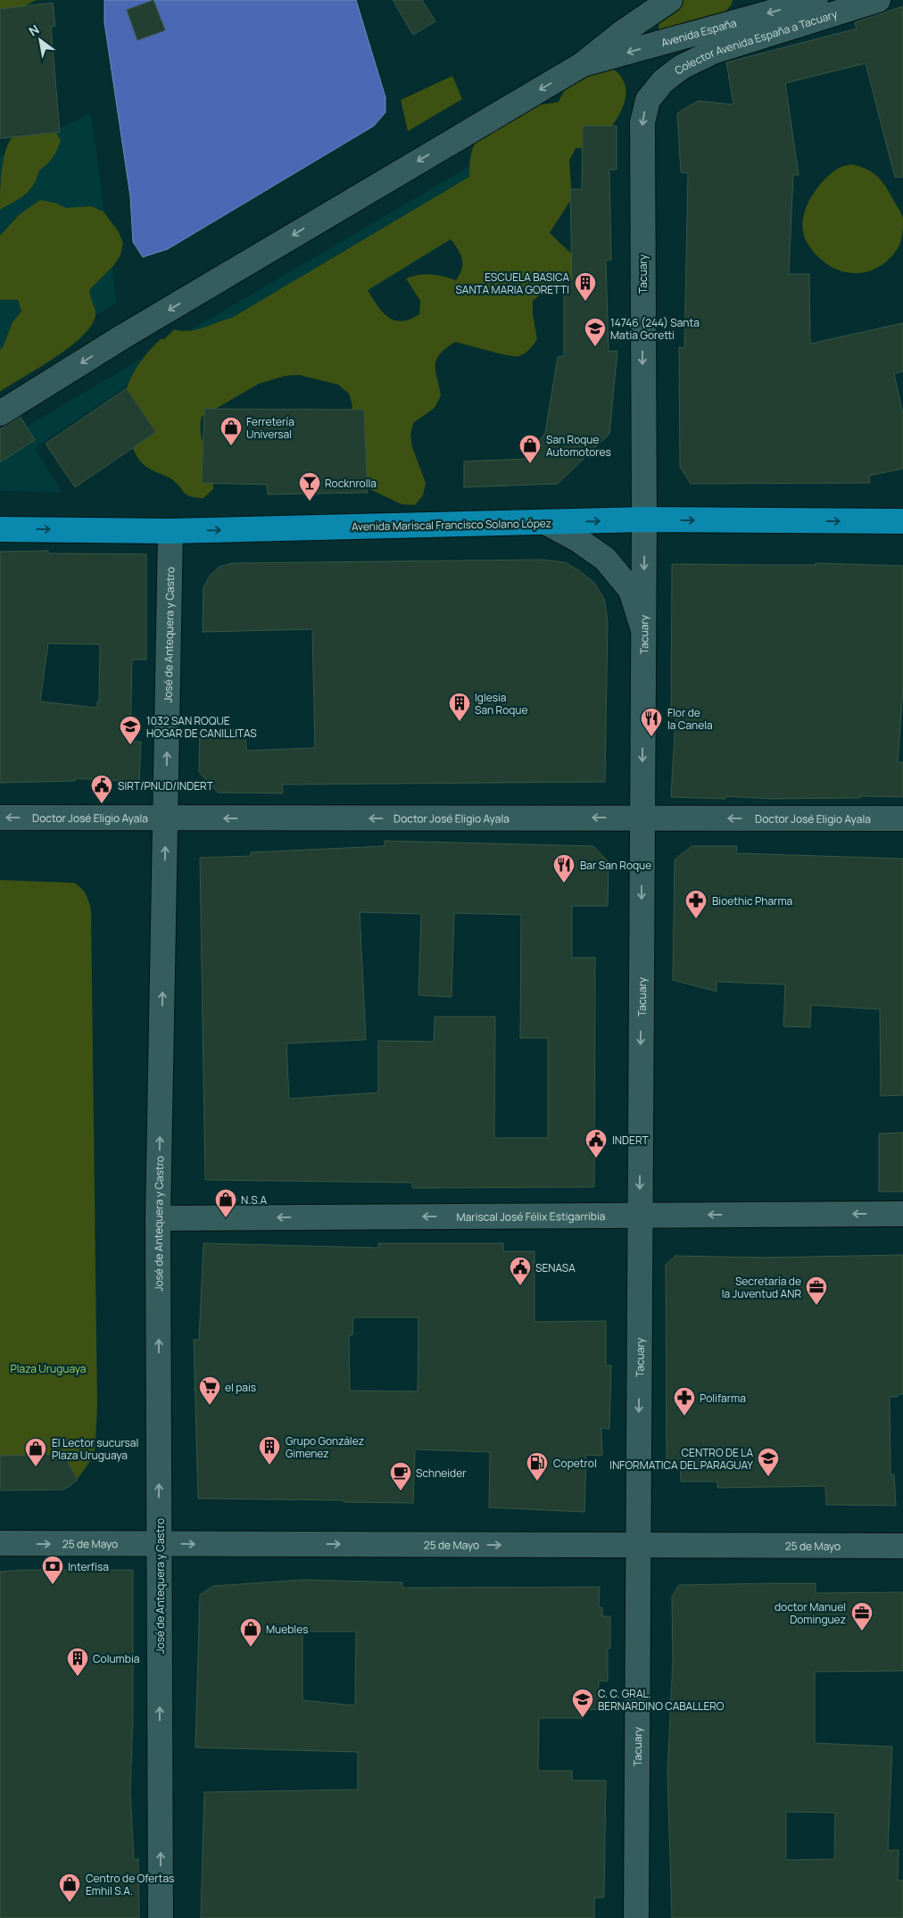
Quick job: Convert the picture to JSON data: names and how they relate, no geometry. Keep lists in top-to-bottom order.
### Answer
{
  "streets": {
    "highway": ["Avenida Mariscal Francisco Solano López"],
    "street": [
      "Avenida España",
      "Colector Avenida España a Tacuary",
      "Tacuary",
      "José de Antequera y Castro",
      "Doctor José Eligio Ayala",
      "Mariscal José Félix Estigarribia",
      "25 de Mayo"
    ]
  },
  "crossings": [
    ["Colector Avenida España a Tacuary", "Tacuary"],
    ["Tacuary", "Avenida Mariscal Francisco Solano López"],
    ["Tacuary", "Doctor José Eligio Ayala"],
    ["Tacuary", "Mariscal José Félix Estigarribia"],
    ["Tacuary", "25 de Mayo"],
    ["Avenida Mariscal Francisco Solano López", "José de Antequera y Castro"],
    ["José de Antequera y Castro", "Doctor José Eligio Ayala"],
    ["José de Antequera y Castro", "Mariscal José Félix Estigarribia"],
    ["José de Antequera y Castro", "25 de Mayo"]
  ],
  "one_way": [
    "Tacuary",
    "Avenida Mariscal Francisco Solano López",
    "José de Antequera y Castro",
    "Doctor José Eligio Ayala",
    "Mariscal José Félix Estigarribia",
    "25 de Mayo"
  ],
  "parks": ["Plaza Uruguaya"],
  "places": {
    "building": [
      "ESCUELA BASICA SANTA MARIA GORETTI",
      "Iglesia San Roque",
      "Grupo González Gimenez",
      "Columbia"
    ],
    "school or university": [
      "14746 (244) Santa Matia Goretti",
      "1032 SAN ROQUE HOGAR DE CANILLITAS",
      "CENTRO DE LA INFORMATICA DEL PARAGUAY",
      "C. C. GRAL. BERNARDINO CABALLERO"
    ],
    "shop": [
      "Ferretería Universal",
      "San Roque Automotores",
      "N.S.A",
      "El Lector sucursal Plaza Uruguaya",
      "Muebles",
      "Centro de Ofertas Emhil S.A."
    ],
    "bar": ["Rocknrolla"],
    "restaurant": ["Flor de la Canela", "Bar San Roque"],
    "public building": ["SIRT/PNUD/INDERT", "INDERT", "SENASA"],
    "pharmacy": ["Bioethic Pharma", "Polifarma"],
    "office": ["Secretaría de la Juventud ANR", "doctor Manuel Dominguez"],
    "supermarket": ["el pais"],
    "fuel station": ["Copetrol"],
    "cafe": ["Schneider"],
    "bank": ["Interfisa"]
  },
  "north": "top left"
}
